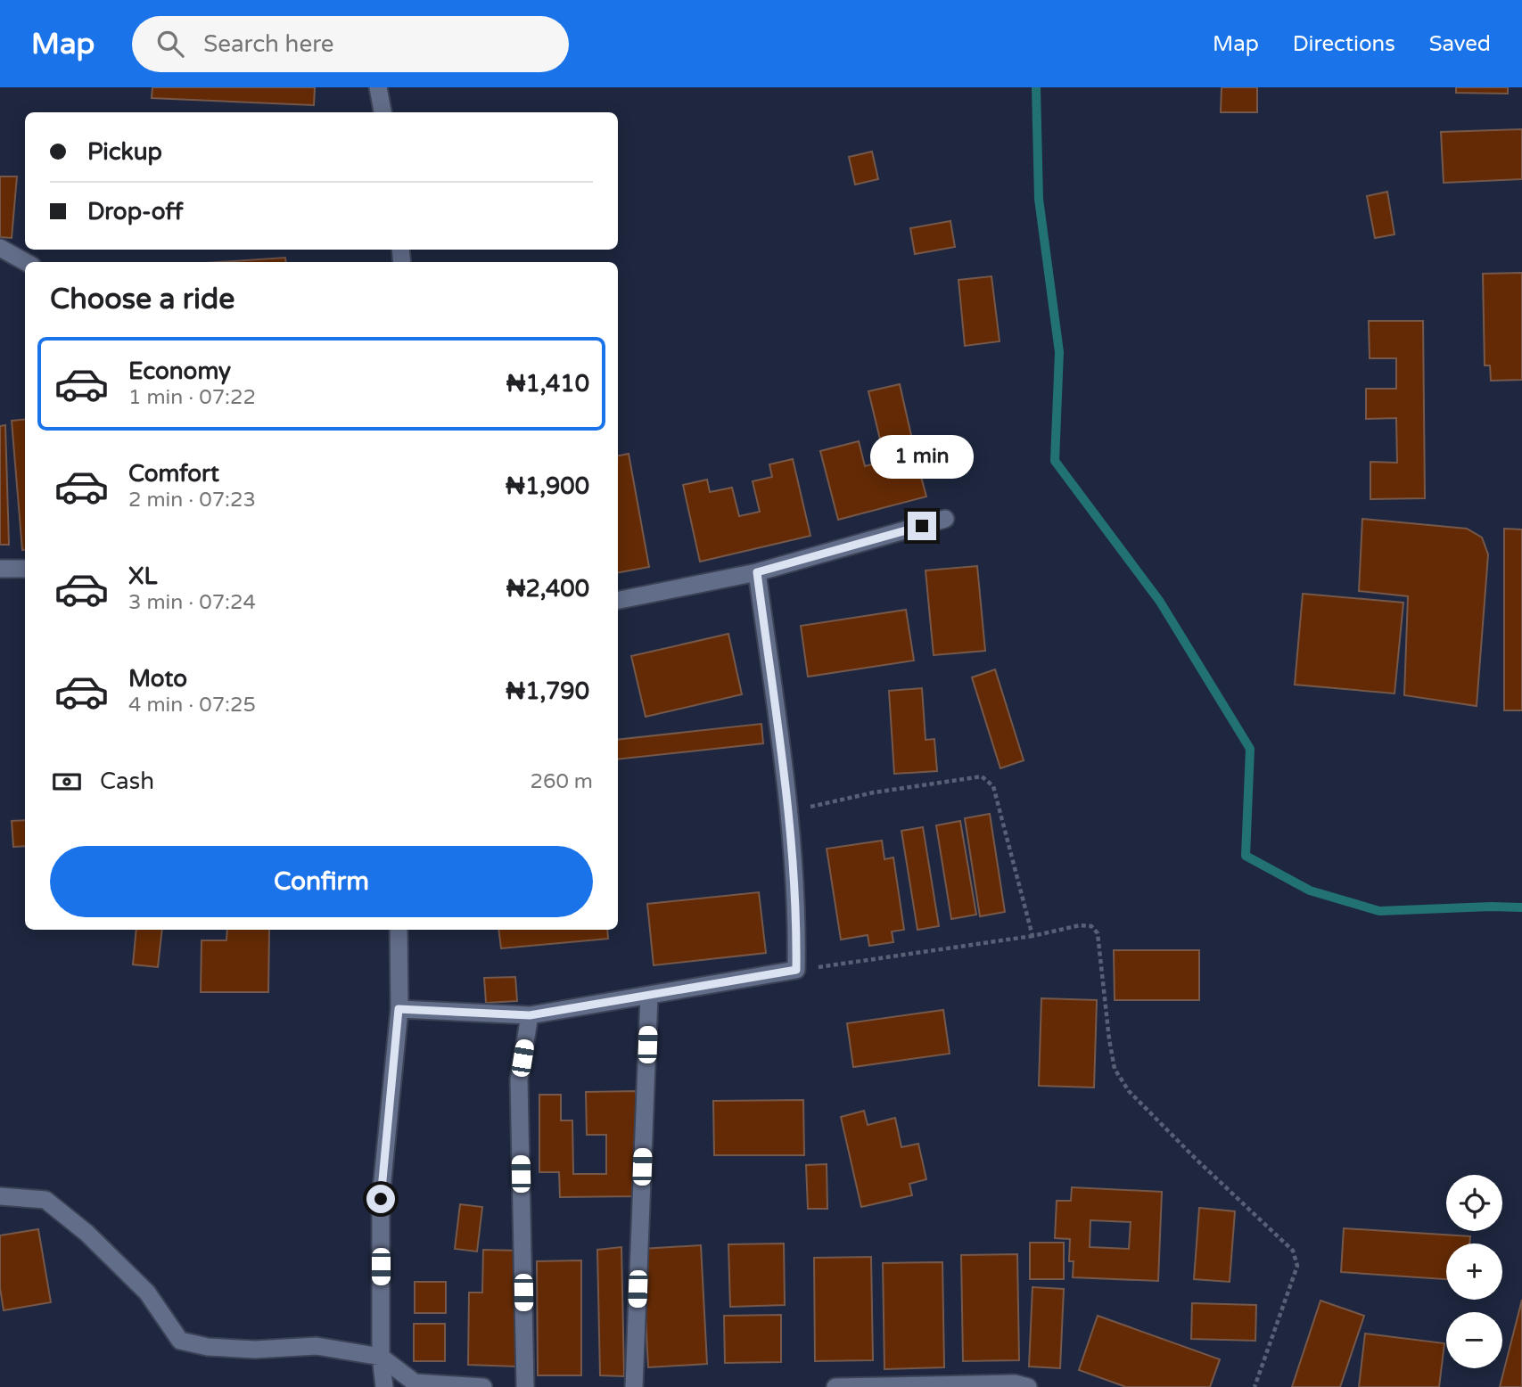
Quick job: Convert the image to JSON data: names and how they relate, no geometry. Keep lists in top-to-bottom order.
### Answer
{
  "page": {
    "header": "Map",
    "search": "Search here",
    "nav": ["Map", "Directions", "Saved"],
    "banner": ["Pickup", "Drop-off"],
    "heading": "Choose a ride",
    "list": [
      {
        "name": "Economy",
        "note": "1 min · 07:22",
        "value": "₦1,410"
      },
      {
        "name": "Comfort",
        "note": "2 min · 07:23",
        "value": "₦1,900"
      },
      {
        "name": "XL",
        "note": "3 min · 07:24",
        "value": "₦2,400"
      },
      {
        "name": "Moto",
        "note": "4 min · 07:25",
        "value": "₦1,790"
      }
    ],
    "bubble": "1 min",
    "pay": ["Cash", "260 m"],
    "buttons": "Confirm",
    "map_buttons": ["+", "−"]
  }
}
